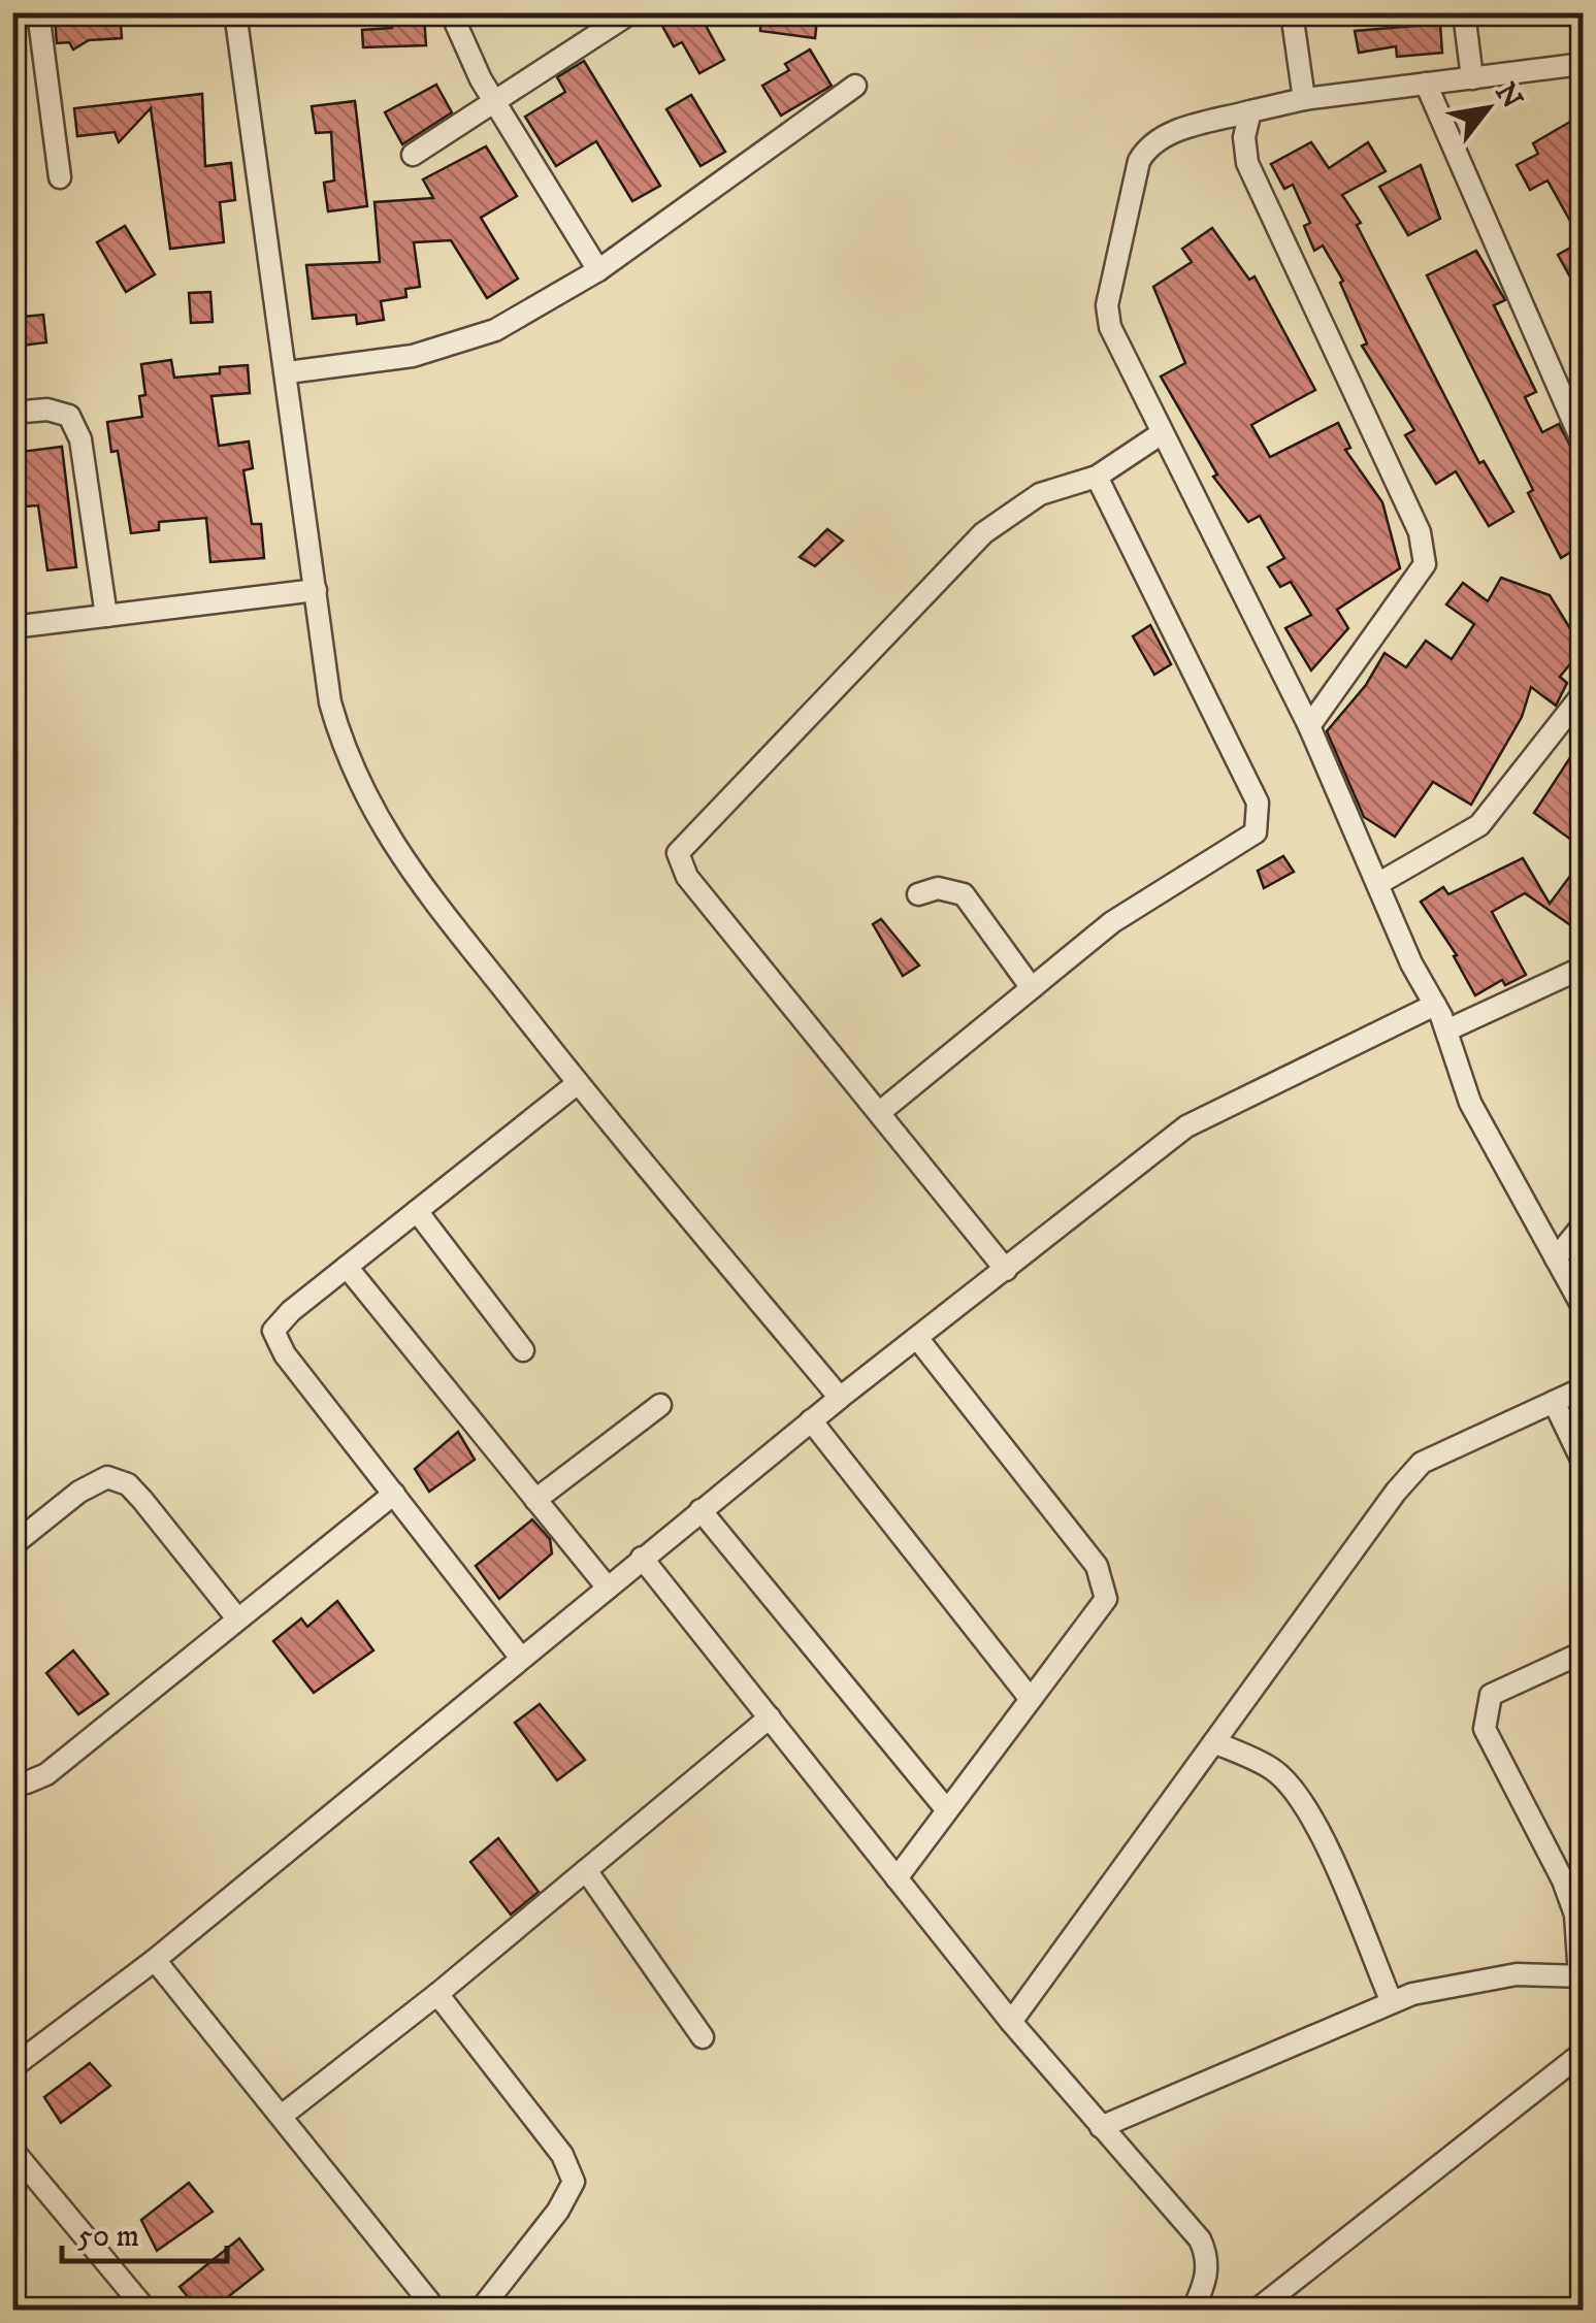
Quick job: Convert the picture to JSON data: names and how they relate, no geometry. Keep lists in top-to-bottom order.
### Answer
{
  "scale_bar": "50 m",
  "north": "top right"
}
